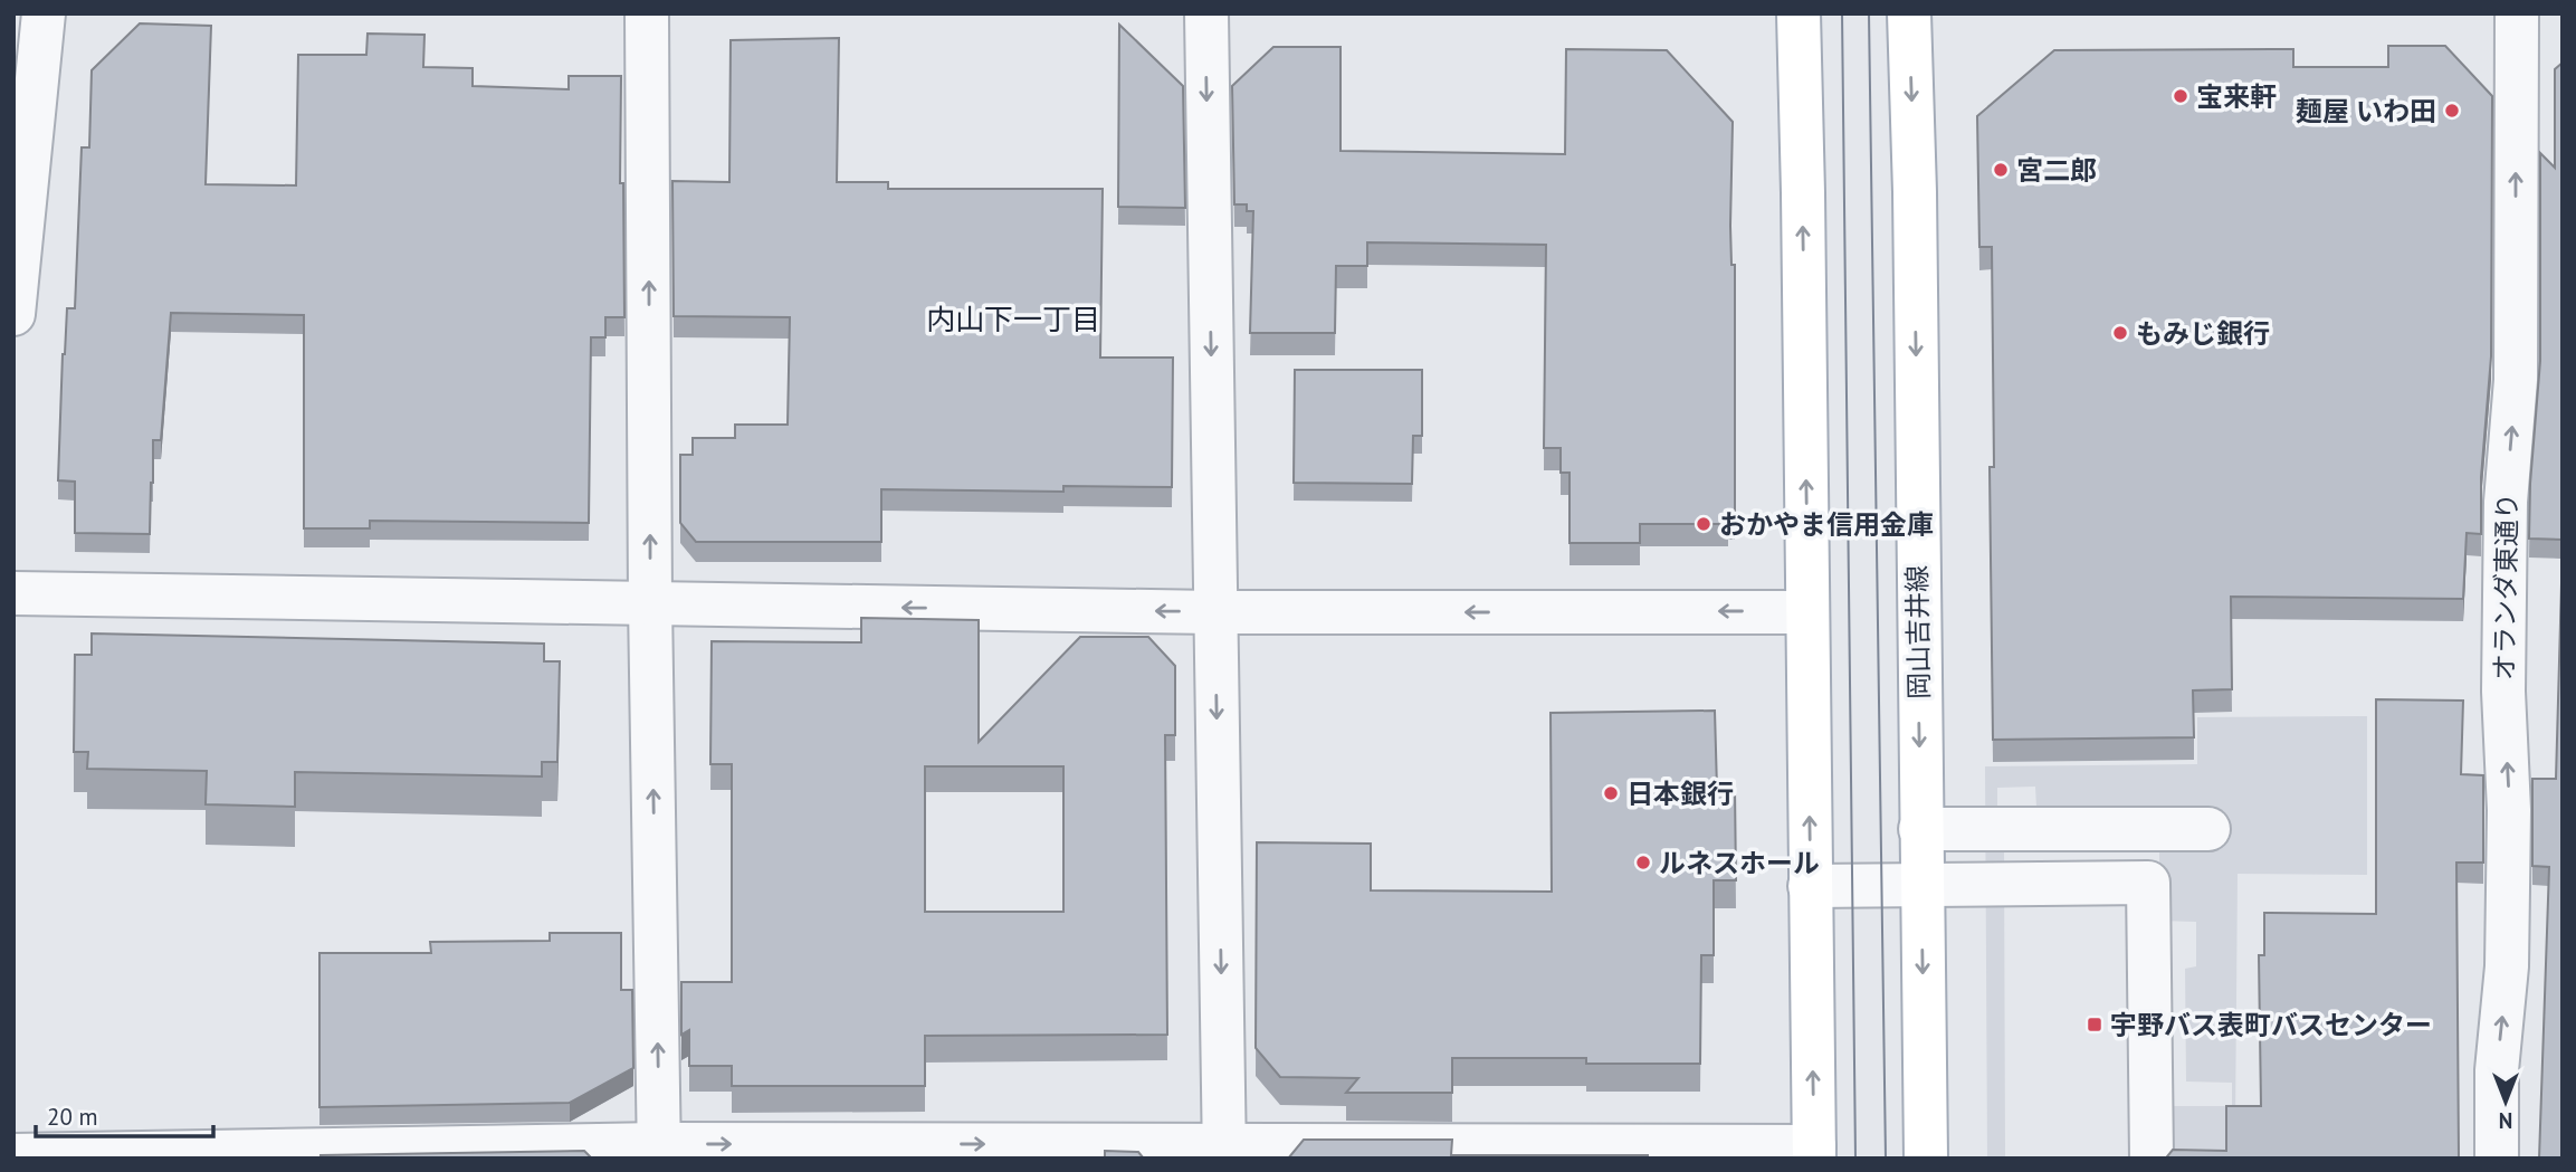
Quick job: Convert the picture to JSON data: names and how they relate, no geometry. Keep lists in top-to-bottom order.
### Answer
{
  "streets": {
    "main road": ["岡山吉井線"],
    "street": ["オランダ東通り"]
  },
  "one_way": ["オランダ東通り"],
  "districts": ["内山下一丁目"],
  "places": {
    "other": [
      "宝来軒",
      "麺屋 いわ田",
      "宮二郎",
      "もみじ銀行",
      "おかやま信用金庫",
      "日本銀行",
      "ルネスホール"
    ],
    "transit": ["宇野バス表町バスセンター"]
  },
  "scale_bar": "20 m",
  "north": "bottom"
}
